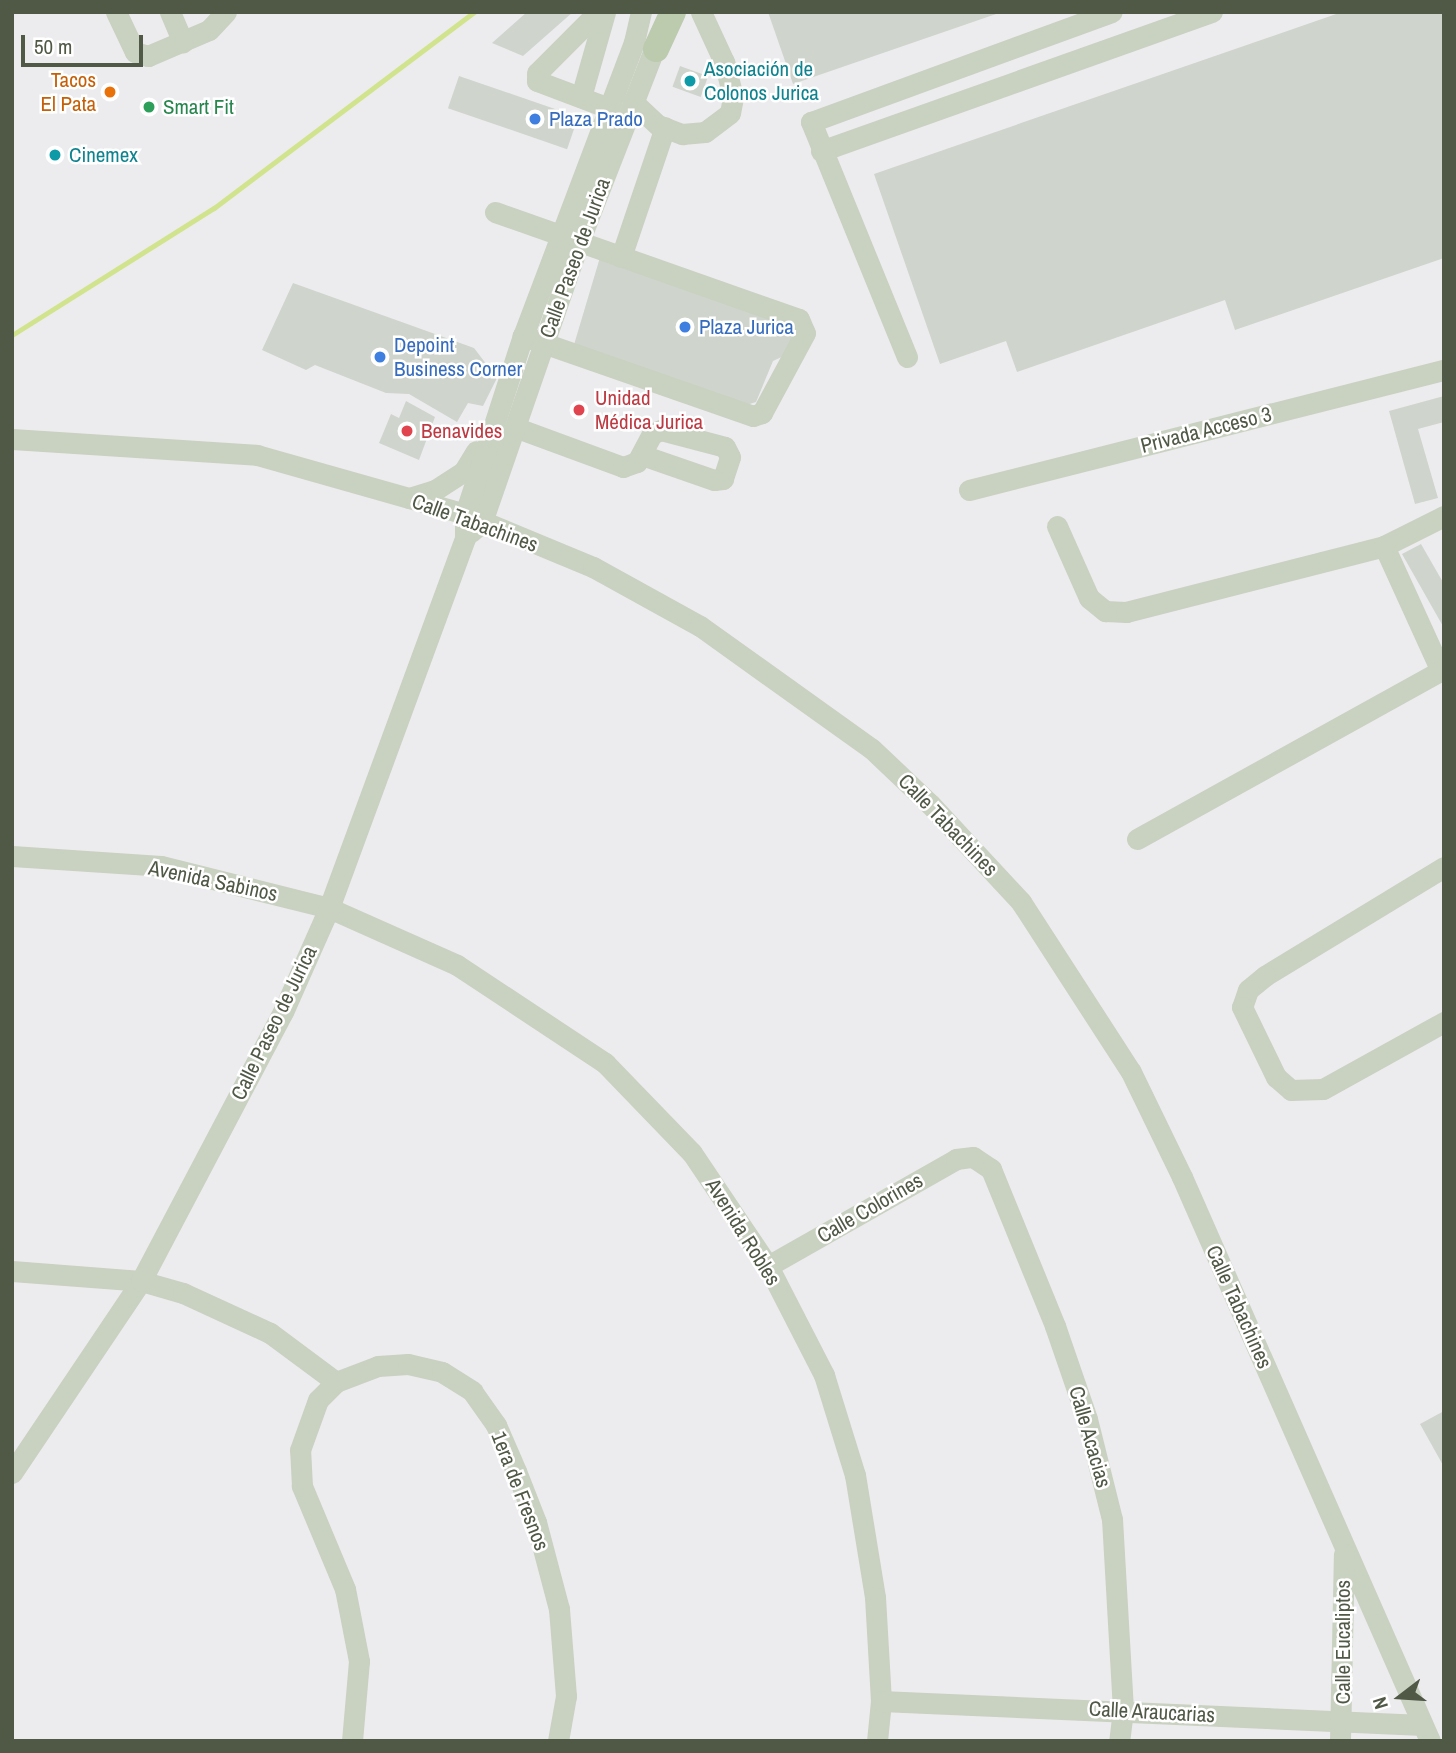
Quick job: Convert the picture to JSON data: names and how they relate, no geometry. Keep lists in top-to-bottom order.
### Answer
{
  "streets": {
    "street": [
      "Calle Paseo de Jurica",
      "Privada Acceso 3",
      "Calle Tabachines",
      "Avenida Sabinos",
      "Calle Colorines",
      "Avenida Robles",
      "Calle Acacias",
      "1era de Fresnos",
      "Calle Eucaliptos",
      "Calle Araucarias"
    ]
  },
  "crossings": [
    ["Calle Paseo de Jurica", "Calle Tabachines"],
    ["Calle Paseo de Jurica", "Avenida Sabinos"],
    ["Calle Paseo de Jurica", "Avenida Robles"],
    ["Calle Tabachines", "Calle Eucaliptos"],
    ["Calle Tabachines", "Calle Araucarias"],
    ["Avenida Sabinos", "Avenida Robles"],
    ["Calle Colorines", "Avenida Robles"],
    ["Calle Colorines", "Calle Acacias"],
    ["Avenida Robles", "Calle Araucarias"],
    ["Calle Acacias", "Calle Araucarias"],
    ["Calle Eucaliptos", "Calle Araucarias"]
  ],
  "places": [
    "Asociación de Colonos Jurica",
    "Tacos El Pata",
    "Smart Fit",
    "Plaza Prado",
    "Cinemex",
    "Plaza Jurica",
    "Depoint Business Corner",
    "Unidad Médica Jurica",
    "Benavides"
  ],
  "scale_bar": "50 m",
  "north": "left"
}
